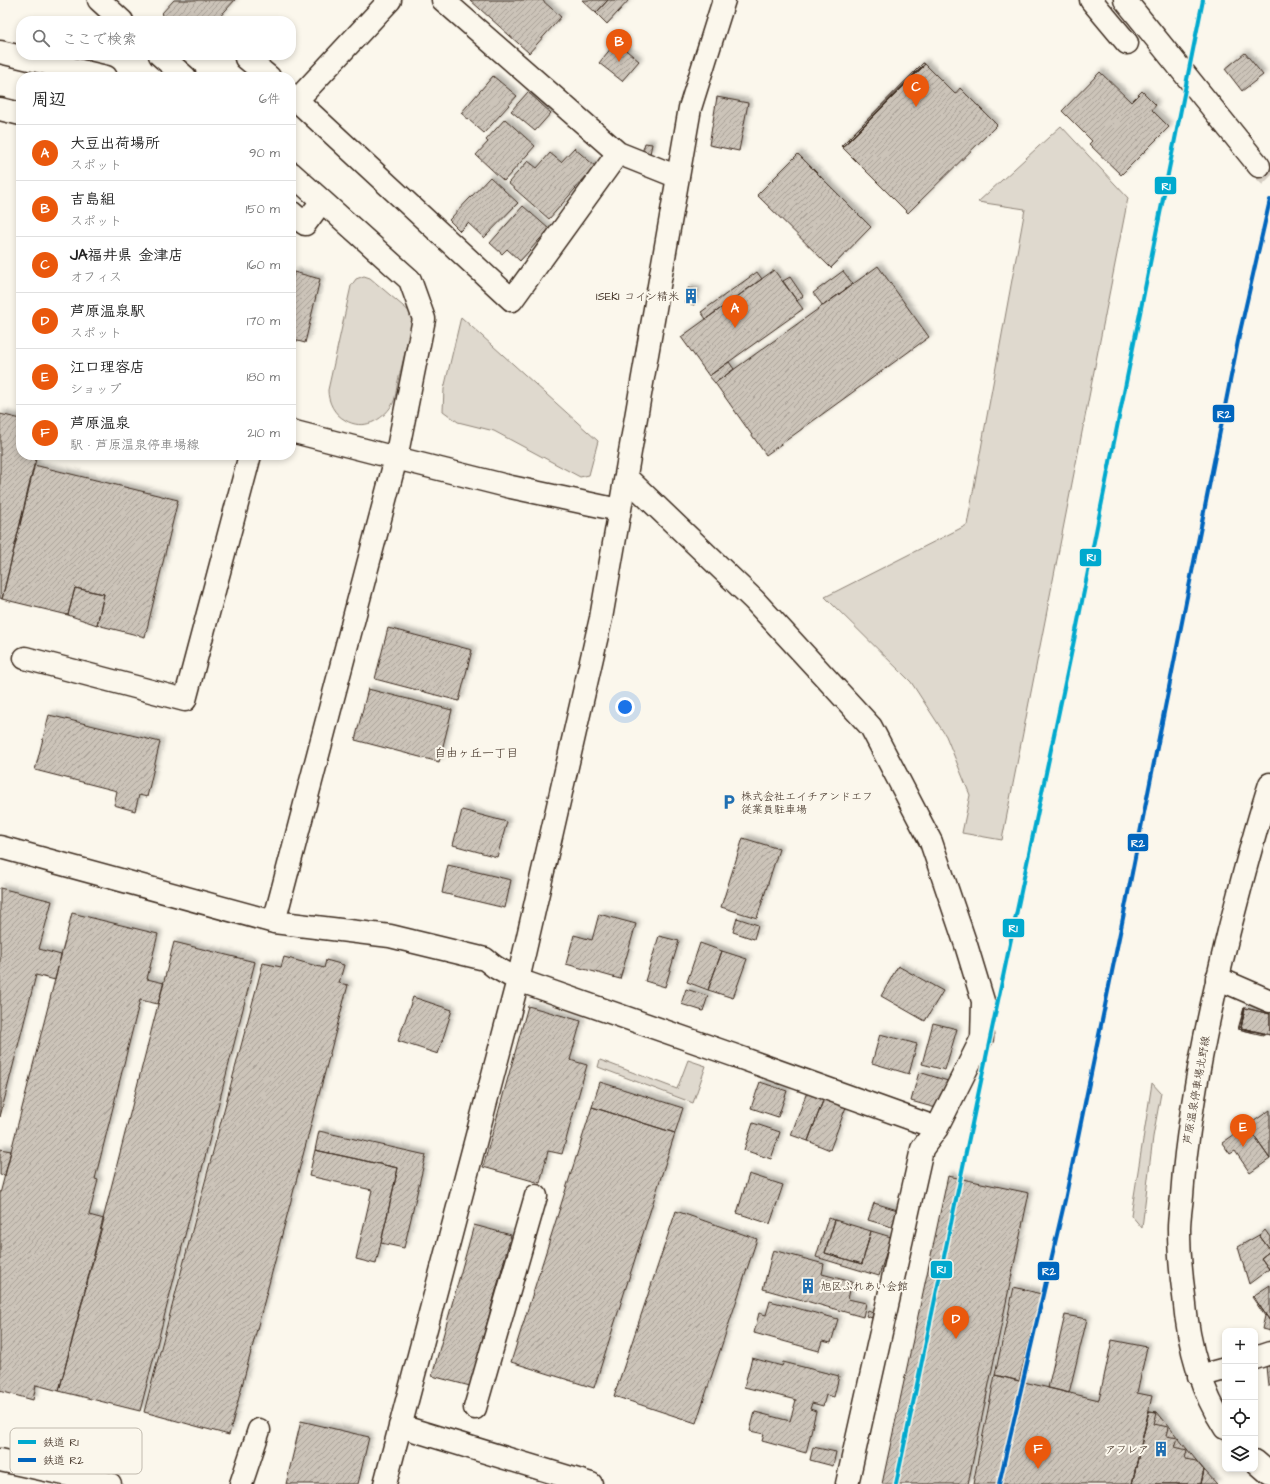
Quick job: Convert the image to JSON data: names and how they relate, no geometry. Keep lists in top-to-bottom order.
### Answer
{
  "streets": {
    "street": ["芦原温泉停車場北野線"]
  },
  "districts": ["自由ヶ丘一丁目"],
  "places": {
    "building": ["ISEKI コイン精米", "旭区ふれあい会館", "アフレア"],
    "parking": ["株式会社エイチアンドエフ 従業員駐車場"]
  },
  "lines": ["rail line R1", "rail line R2"],
  "legend": ["鉄道 R1", "鉄道 R2"],
  "page": {
    "search": "ここで検索",
    "pins": [
      "B",
      "C",
      "A",
      "E",
      "D",
      "F"
    ],
    "heading": ["周辺", "6件"],
    "list": [
      {
        "mark": "A",
        "name": "大豆出荷場所",
        "note": "スポット",
        "value": "90 m"
      },
      {
        "mark": "B",
        "name": "吉島組",
        "note": "スポット",
        "value": "150 m"
      },
      {
        "mark": "C",
        "name": "JA福井県 金津店",
        "note": "オフィス",
        "value": "160 m"
      },
      {
        "mark": "D",
        "name": "芦原温泉駅",
        "note": "スポット",
        "value": "170 m"
      },
      {
        "mark": "E",
        "name": "江口理容店",
        "note": "ショップ",
        "value": "180 m"
      },
      {
        "mark": "F",
        "name": "芦原温泉",
        "note": "駅 · 芦原温泉停車場線",
        "value": "210 m"
      }
    ],
    "map_buttons": ["+", "−"]
  }
}
